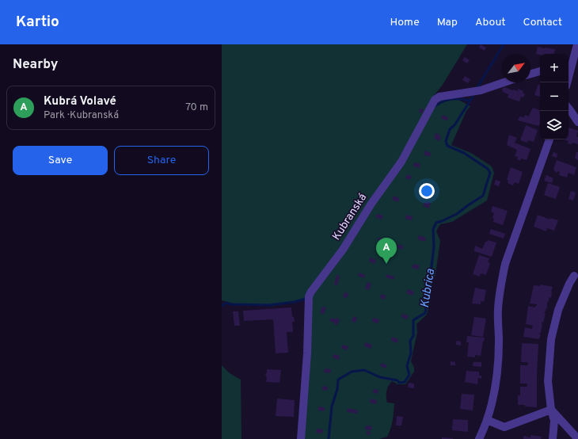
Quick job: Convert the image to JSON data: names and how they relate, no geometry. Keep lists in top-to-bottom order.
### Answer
{
  "streets": {
    "street": ["Kubranská"]
  },
  "water": ["Kubrica"],
  "north": "top right",
  "page": {
    "header": "Kartio",
    "nav": [
      "Home",
      "Map",
      "About",
      "Contact"
    ],
    "heading": "Nearby",
    "map_buttons": ["+", "−"],
    "list": [
      {
        "mark": "A",
        "name": "Kubrá Volavé",
        "note": "Park · Kubranská",
        "value": "70 m"
      }
    ],
    "buttons": ["Save", "Share"],
    "pins": "A"
  }
}
